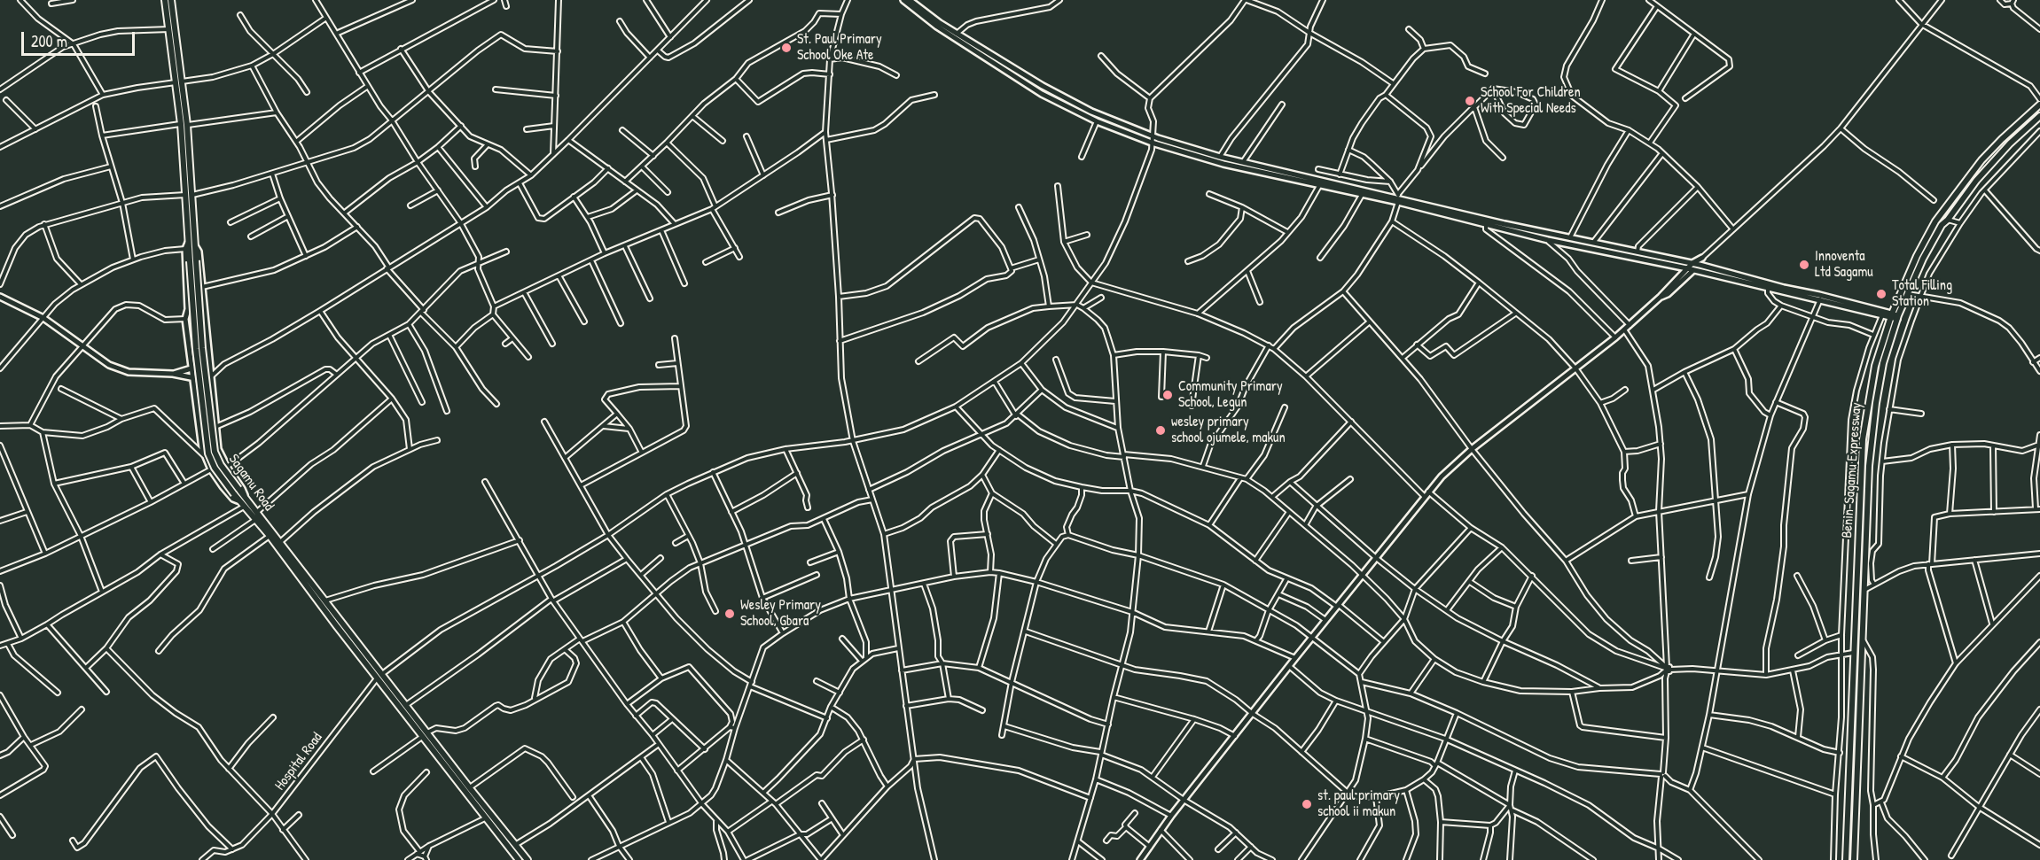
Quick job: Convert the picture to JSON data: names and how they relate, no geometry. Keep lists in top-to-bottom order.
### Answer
{
  "streets": {
    "highway": ["Benin-Sagamu Expressway", "Sagamu Road"],
    "street": ["Hospital Road"]
  },
  "crossings": [
    ["Sagamu Road", "Hospital Road"]
  ],
  "places": [
    "St. Paul Primary School Oke Ate",
    "School For Children With Special Needs",
    "Innoventa Ltd Sagamu",
    "Total Filling Station",
    "Community Primary School, Legun",
    "wesley primary school ojumele, makun",
    "Wesley Primary School, Gbara",
    "st. paul primary school ii makun"
  ],
  "scale_bar": "200 m"
}
